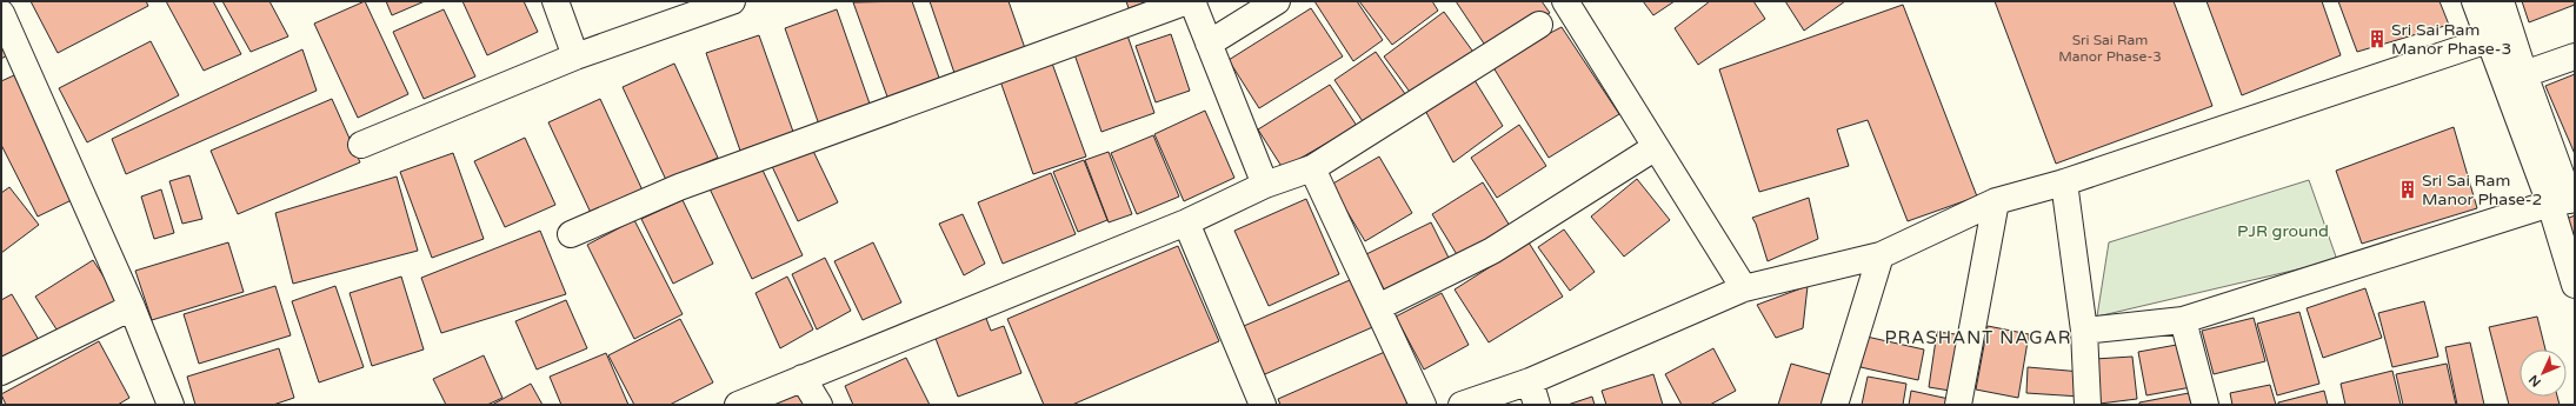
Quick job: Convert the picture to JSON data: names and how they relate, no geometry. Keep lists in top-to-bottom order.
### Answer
{
  "districts": ["PRASHANT NAGAR"],
  "parks": ["PJR ground"],
  "places": {
    "building": ["Sri Sai Ram Manor Phase-3", "Sri Sai Ram Manor Phase-2"]
  },
  "house_numbers": ["Sri Sai Ram Manor Phase-3"],
  "north": "bottom left"
}
